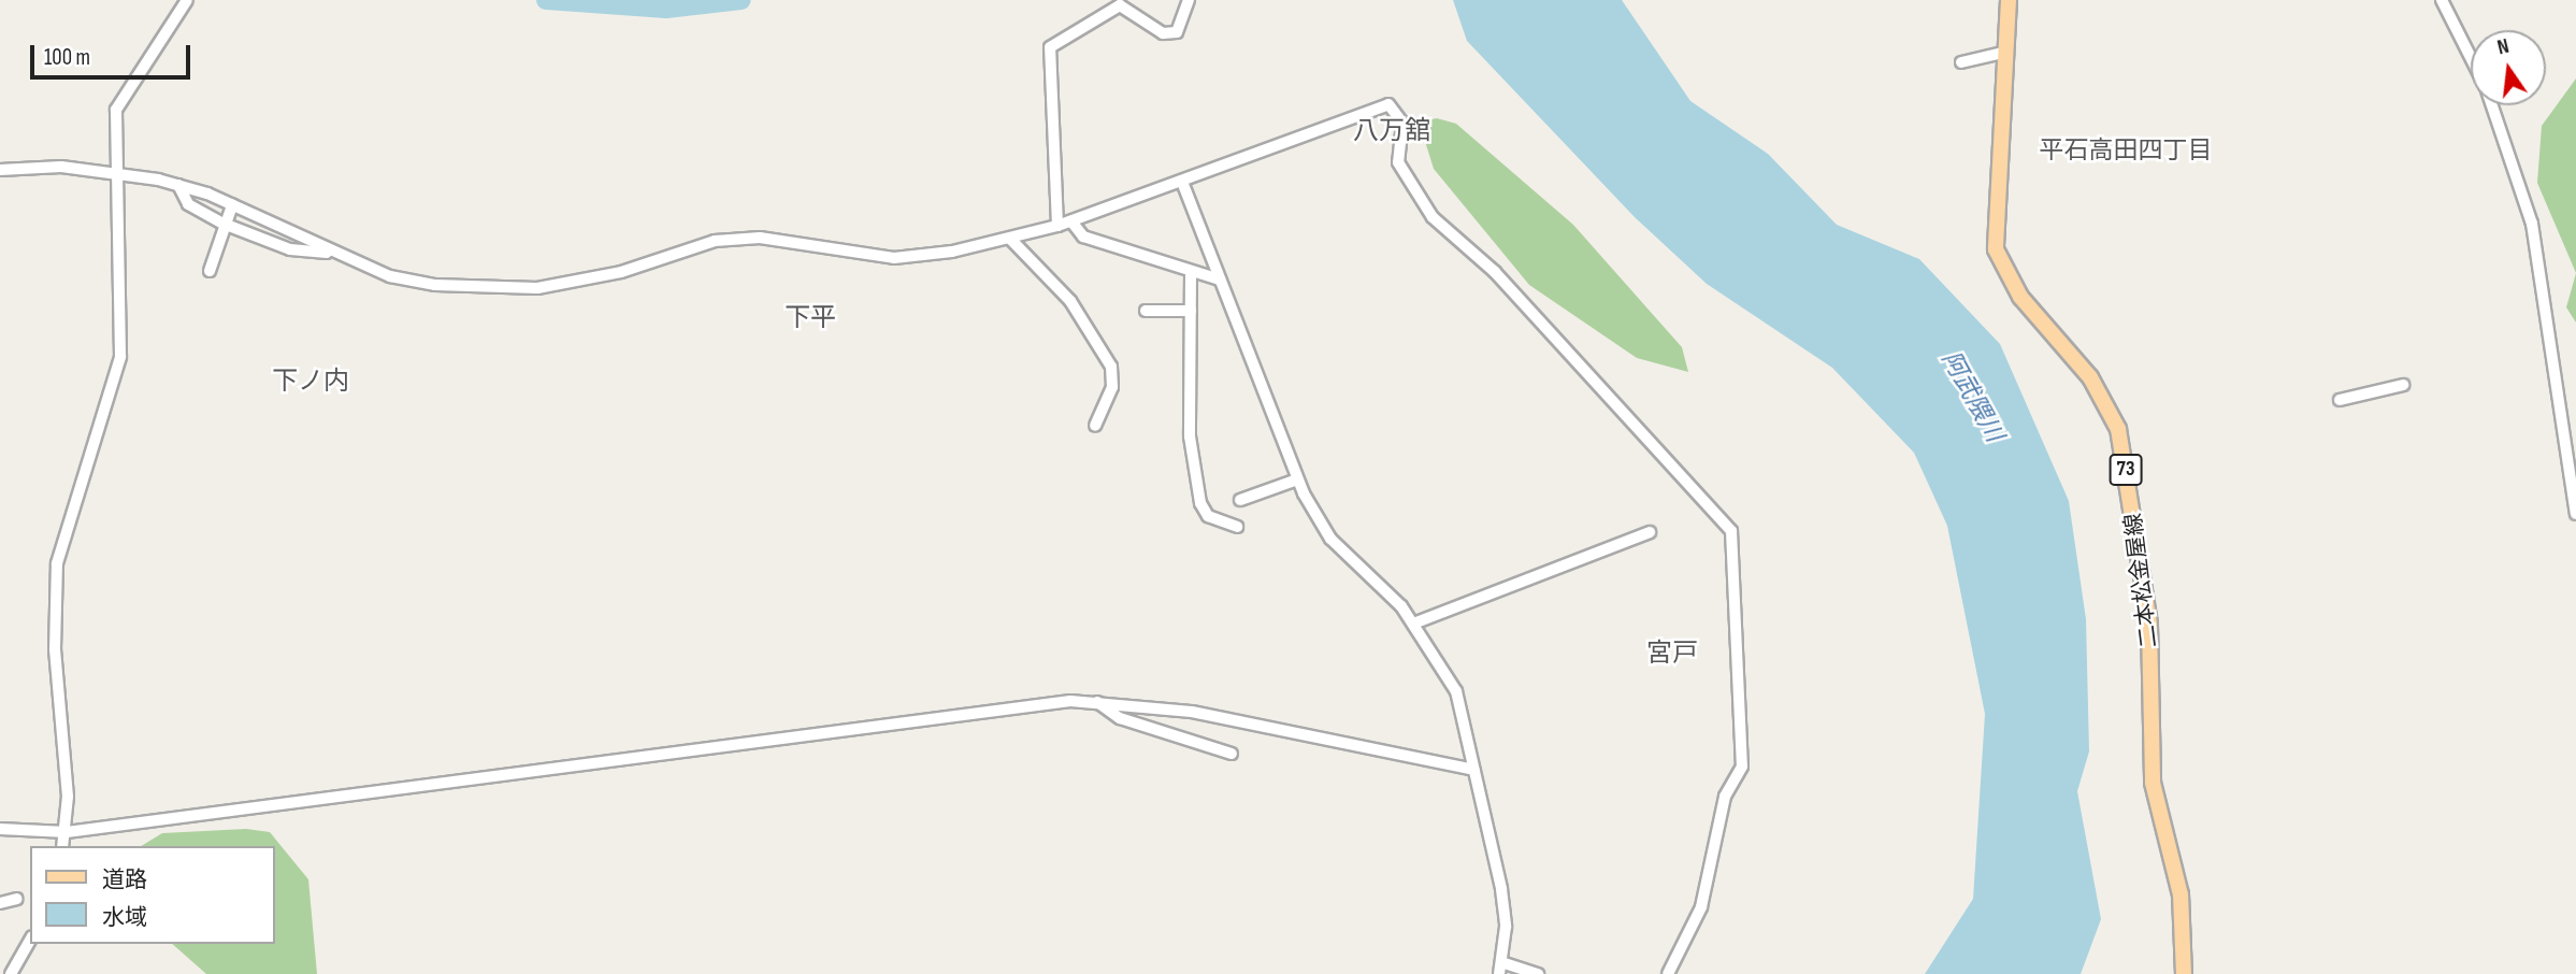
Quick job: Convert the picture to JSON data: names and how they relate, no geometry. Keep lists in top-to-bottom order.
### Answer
{
  "streets": {
    "main road": ["73", "二本松金屋線"]
  },
  "districts": [
    "八万舘",
    "平石高田四丁目",
    "下平",
    "下ノ内",
    "宮戸"
  ],
  "water": ["阿武隈川"],
  "legend": ["道路", "水域"],
  "scale_bar": "100 m",
  "north": "top"
}
